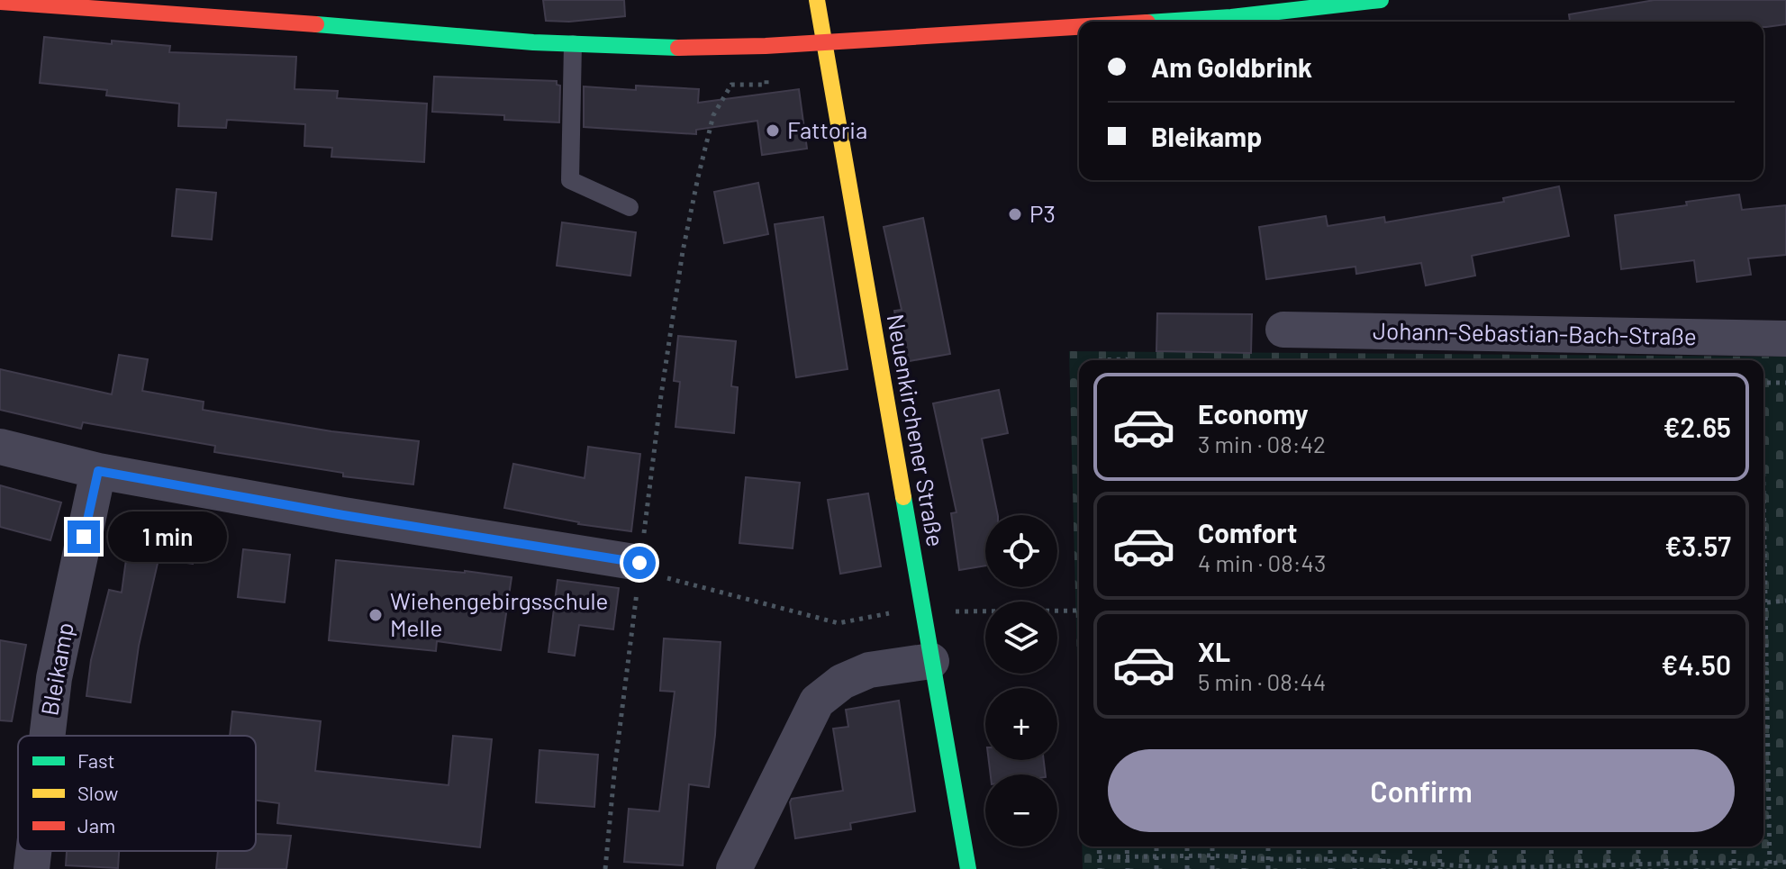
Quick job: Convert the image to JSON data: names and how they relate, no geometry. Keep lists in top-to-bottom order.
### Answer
{
  "streets": {
    "street": ["Johann-Sebastian-Bach-Straße", "Neuenkirchener Straße", "Bleikamp"]
  },
  "places": ["Fattoria", "P3", "Wiehengebirgsschule Melle"],
  "legend": ["Fast", "Slow", "Jam"],
  "page": {
    "banner": ["Am Goldbrink", "Bleikamp"],
    "list": [
      {
        "name": "Economy",
        "note": "3 min · 08:42",
        "value": "€2.65"
      },
      {
        "name": "Comfort",
        "note": "4 min · 08:43",
        "value": "€3.57"
      },
      {
        "name": "XL",
        "note": "5 min · 08:44",
        "value": "€4.50"
      }
    ],
    "bubble": "1 min",
    "map_buttons": ["+", "−"],
    "buttons": "Confirm"
  }
}
